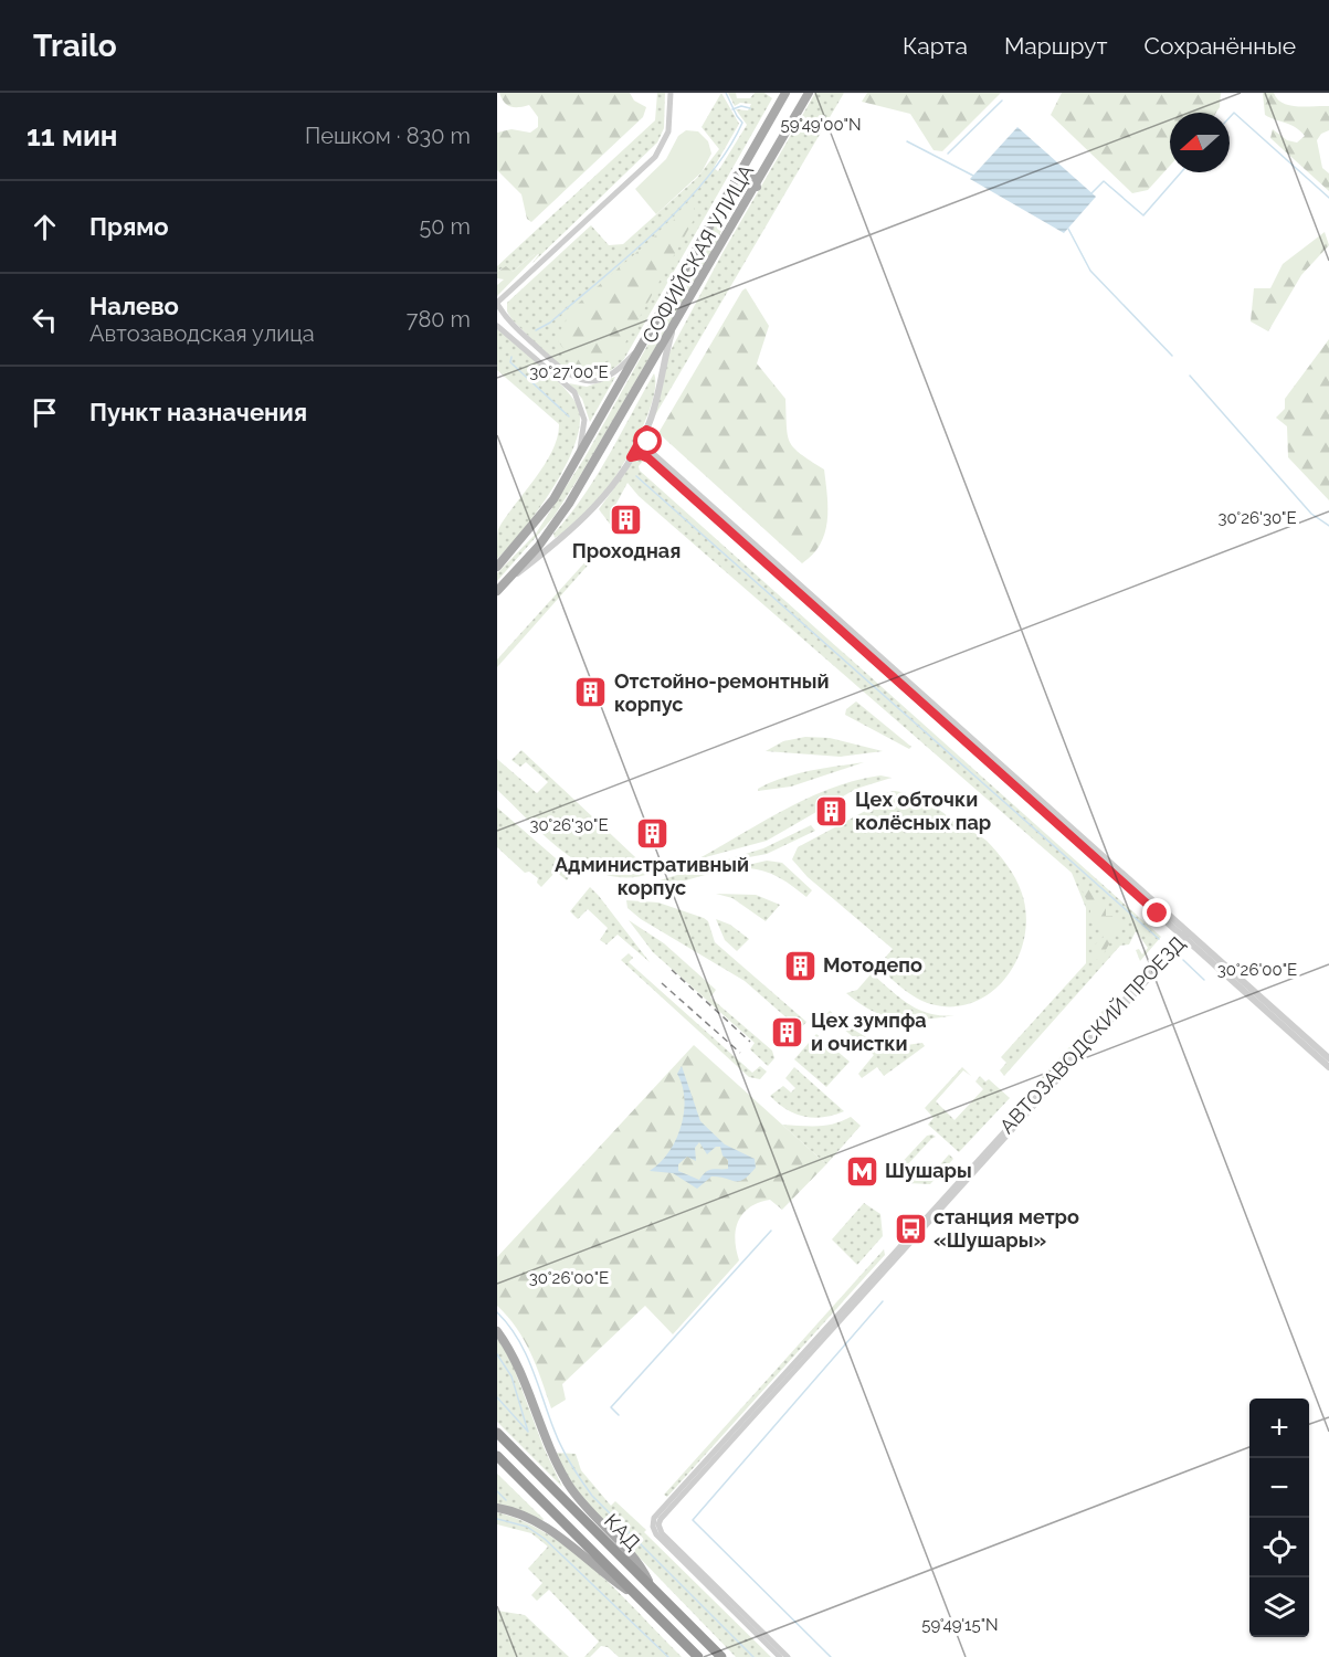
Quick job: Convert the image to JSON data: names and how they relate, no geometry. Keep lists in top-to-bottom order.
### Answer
{
  "streets": {
    "highway": ["КАД"],
    "main road": ["СОФИЙСКАЯ УЛИЦА"],
    "street": ["АВТОЗАВОДСКИЙ ПРОЕЗД"]
  },
  "places": {
    "building": [
      "Проходная",
      "Отстойно-ремонтный корпус",
      "Цех обточки колёсных пар",
      "Административный корпус",
      "Мотодепо",
      "Цех зумпфа и очистки"
    ],
    "metro station": ["Шушары"],
    "bus stop": ["станция метро «Шушары»"]
  },
  "north": "left",
  "page": {
    "header": "Trailo",
    "nav": ["Карта", "Маршрут", "Сохранённые"],
    "heading": ["11 мин", "Пешком · 830 m"],
    "list": [
      ["Прямо", "50 m"],
      ["Налево", "Автозаводская улица", "780 m"],
      "Пункт назначения"
    ],
    "map_buttons": ["+", "−"]
  },
  "coordinates": [
    "59°49'00\"N",
    "30°27'00\"E",
    "30°26'30\"E",
    "30°26'00\"E",
    "59°49'15\"N"
  ]
}
